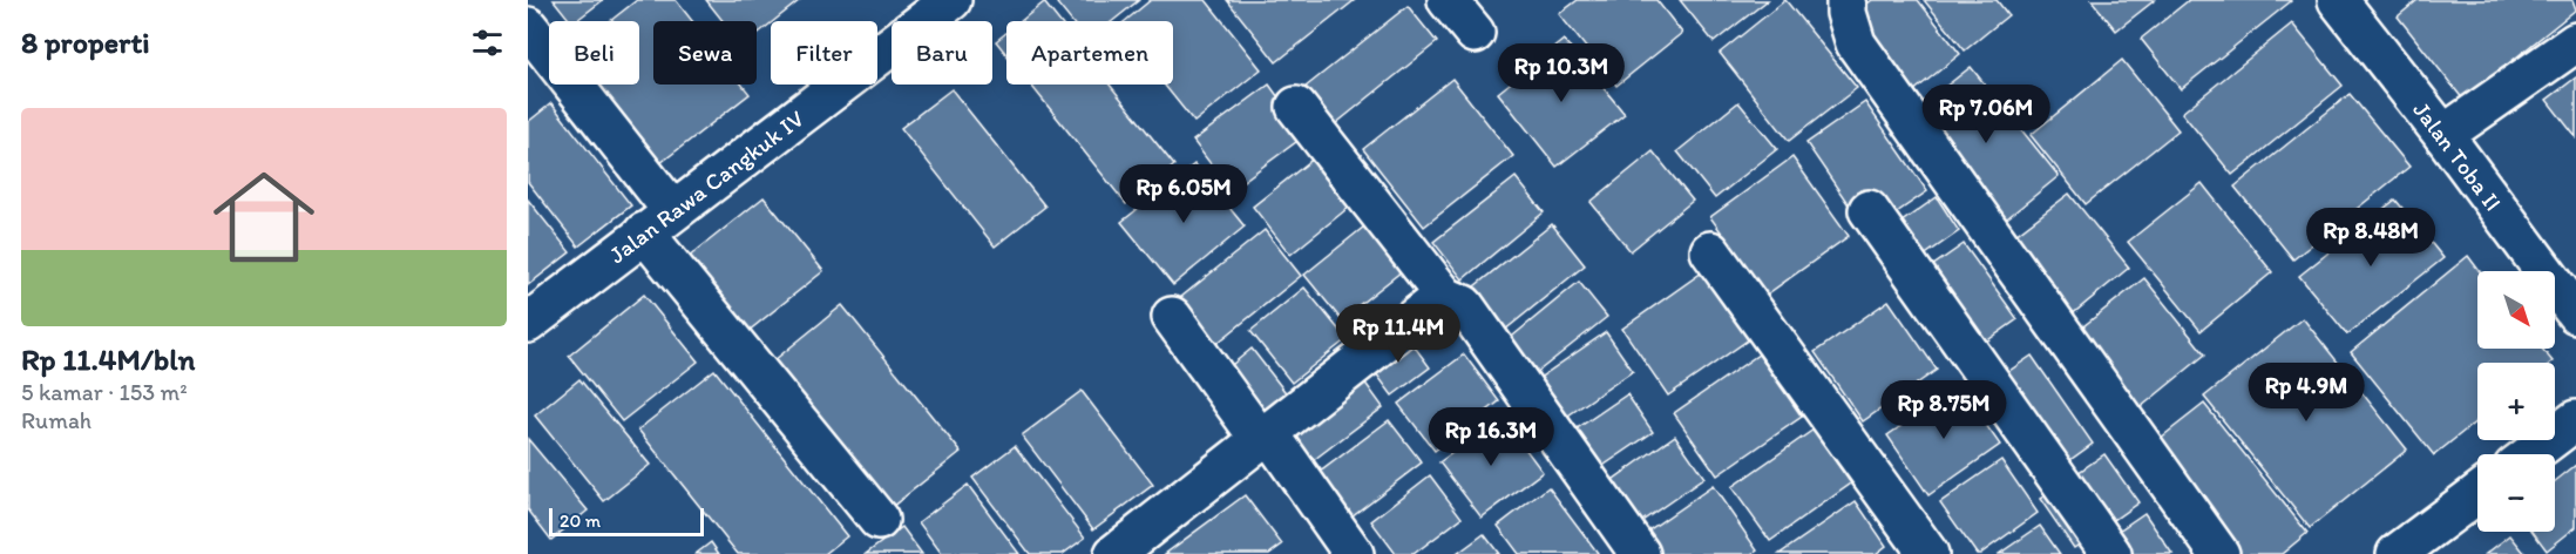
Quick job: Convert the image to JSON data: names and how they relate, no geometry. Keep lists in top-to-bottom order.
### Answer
{
  "streets": {
    "street": ["Jalan Toba II", "Jalan Rawa Cangkuk IV"]
  },
  "scale_bar": "20 m",
  "north": "bottom right",
  "page": {
    "heading": "8 properti",
    "chip": [
      "Beli",
      "Sewa",
      "Filter",
      "Baru",
      "Apartemen"
    ],
    "price": [
      "Rp 10.3M",
      "Rp 7.06M",
      "Rp 6.05M",
      "Rp 8.48M",
      "Rp 11.4M",
      "Rp 4.9M",
      "Rp 8.75M",
      "Rp 16.3M"
    ],
    "list": [
      {
        "name": "Rp 11.4M/bln",
        "note": "5 kamar · 153 m² · Rumah"
      }
    ],
    "map_buttons": ["+", "−"],
    "scale": "20 m"
  }
}
